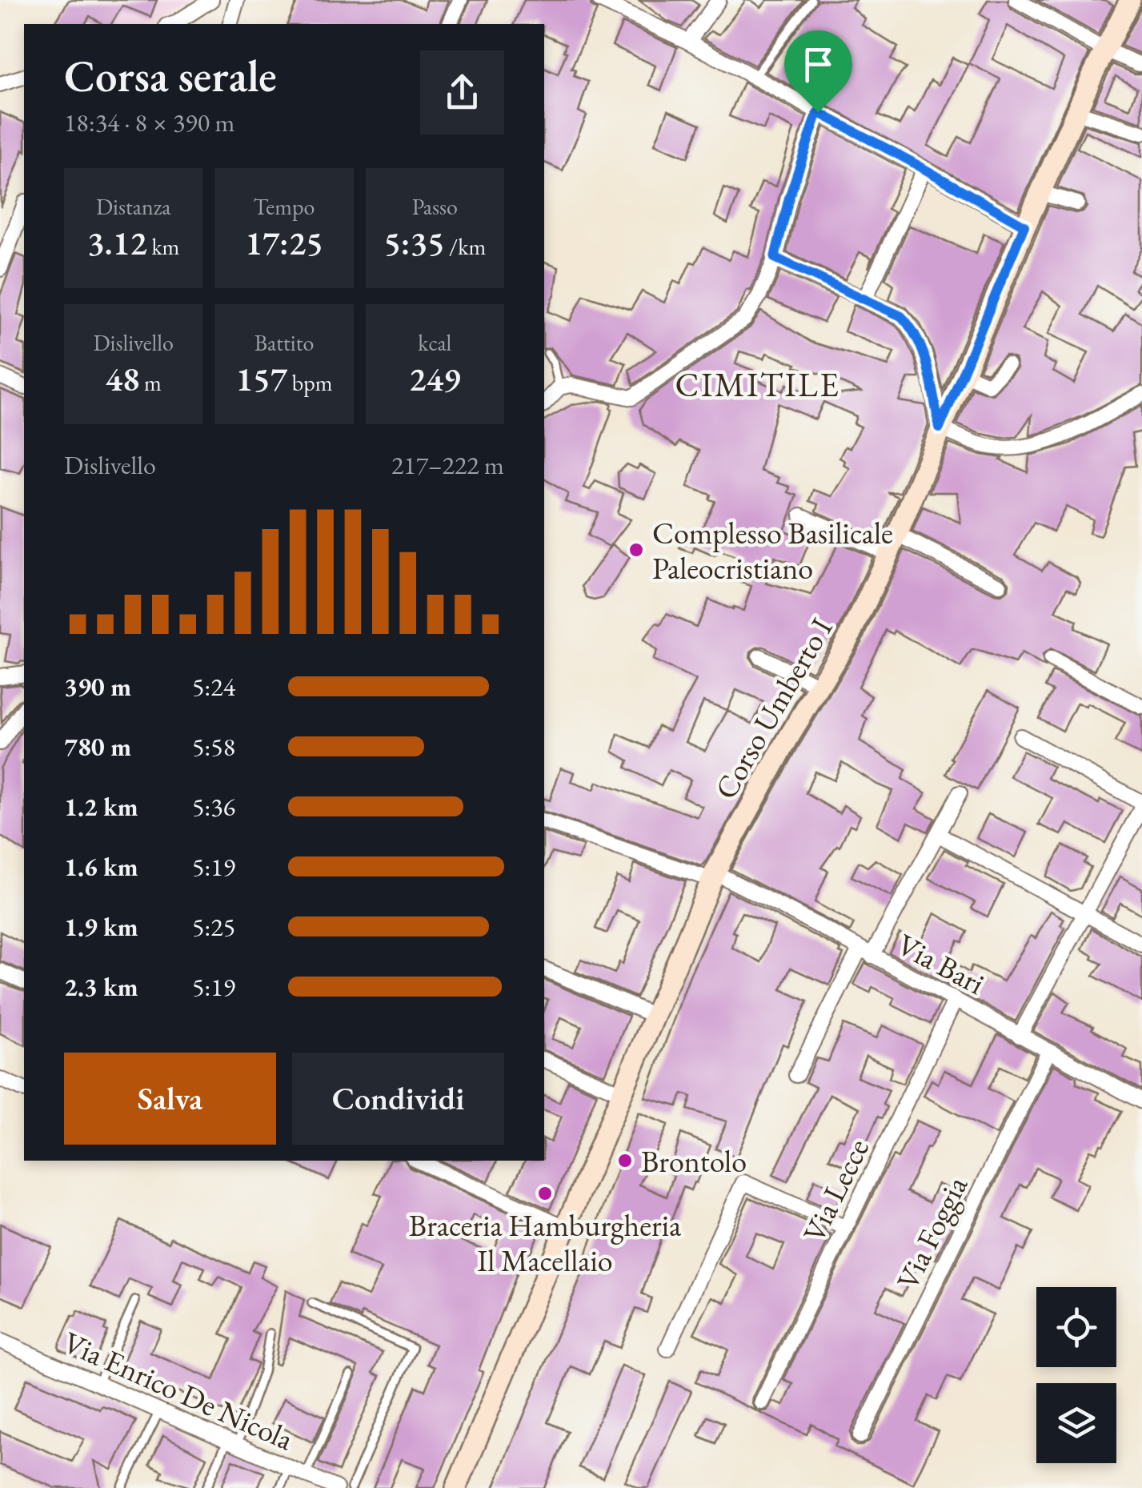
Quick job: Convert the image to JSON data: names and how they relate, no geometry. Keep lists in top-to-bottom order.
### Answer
{
  "streets": {
    "main road": ["Corso Umberto I"],
    "street": [
      "Via Bari",
      "Via Lecce",
      "Via Foggia",
      "Via Enrico De Nicola"
    ]
  },
  "crossings": [
    ["Corso Umberto I", "Via Bari"],
    ["Via Bari", "Via Lecce"],
    ["Via Bari", "Via Foggia"]
  ],
  "districts": ["CIMITILE"],
  "places": ["Complesso Basilicale Paleocristiano", "Brontolo", "Braceria Hamburgheria Il Macellaio"],
  "page": {
    "heading": ["Corsa serale", "18:34 · 8 × 390 m"],
    "stats": [
      ["Distanza", "3.12 km"],
      ["Tempo", "17:25"],
      ["Passo", "5:35 /km"],
      ["Dislivello", "48 m"],
      ["Battito", "157 bpm"],
      ["kcal", "249"]
    ],
    "chart": ["Dislivello", "217–222 m"],
    "list": [
      {
        "name": "390 m",
        "note": "5:24"
      },
      {
        "name": "780 m",
        "note": "5:58"
      },
      {
        "name": "1.2 km",
        "note": "5:36"
      },
      {
        "name": "1.6 km",
        "note": "5:19"
      },
      {
        "name": "1.9 km",
        "note": "5:25"
      },
      {
        "name": "2.3 km",
        "note": "5:19"
      }
    ],
    "buttons": ["Salva", "Condividi"]
  }
}
